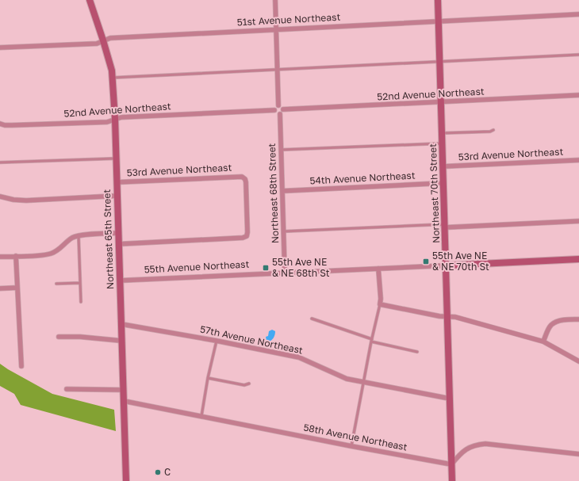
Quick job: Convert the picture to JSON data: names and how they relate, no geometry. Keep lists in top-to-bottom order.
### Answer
{
  "streets": {
    "main road": ["Northeast 70th Street", "Northeast 65th Street", "55th Avenue Northeast"],
    "street": [
      "51st Avenue Northeast",
      "52nd Avenue Northeast",
      "53rd Avenue Northeast",
      "54th Avenue Northeast",
      "Northeast 68th Street",
      "57th Avenue Northeast",
      "58th Avenue Northeast"
    ]
  },
  "crossings": [
    ["51st Avenue Northeast", "Northeast 70th Street"],
    ["51st Avenue Northeast", "Northeast 65th Street"],
    ["52nd Avenue Northeast", "Northeast 68th Street"],
    ["52nd Avenue Northeast", "Northeast 70th Street"],
    ["52nd Avenue Northeast", "Northeast 65th Street"],
    ["53rd Avenue Northeast", "Northeast 70th Street"],
    ["53rd Avenue Northeast", "Northeast 65th Street"],
    ["54th Avenue Northeast", "Northeast 68th Street"],
    ["54th Avenue Northeast", "Northeast 70th Street"],
    ["Northeast 68th Street", "55th Avenue Northeast"],
    ["Northeast 70th Street", "55th Avenue Northeast"],
    ["Northeast 70th Street", "57th Avenue Northeast"],
    ["Northeast 70th Street", "58th Avenue Northeast"],
    ["Northeast 65th Street", "55th Avenue Northeast"],
    ["Northeast 65th Street", "57th Avenue Northeast"],
    ["Northeast 65th Street", "58th Avenue Northeast"]
  ],
  "places": {
    "transit": ["55th Ave NE & NE 70th St", "55th Ave NE & NE 68th St"],
    "other": ["C"]
  }
}
